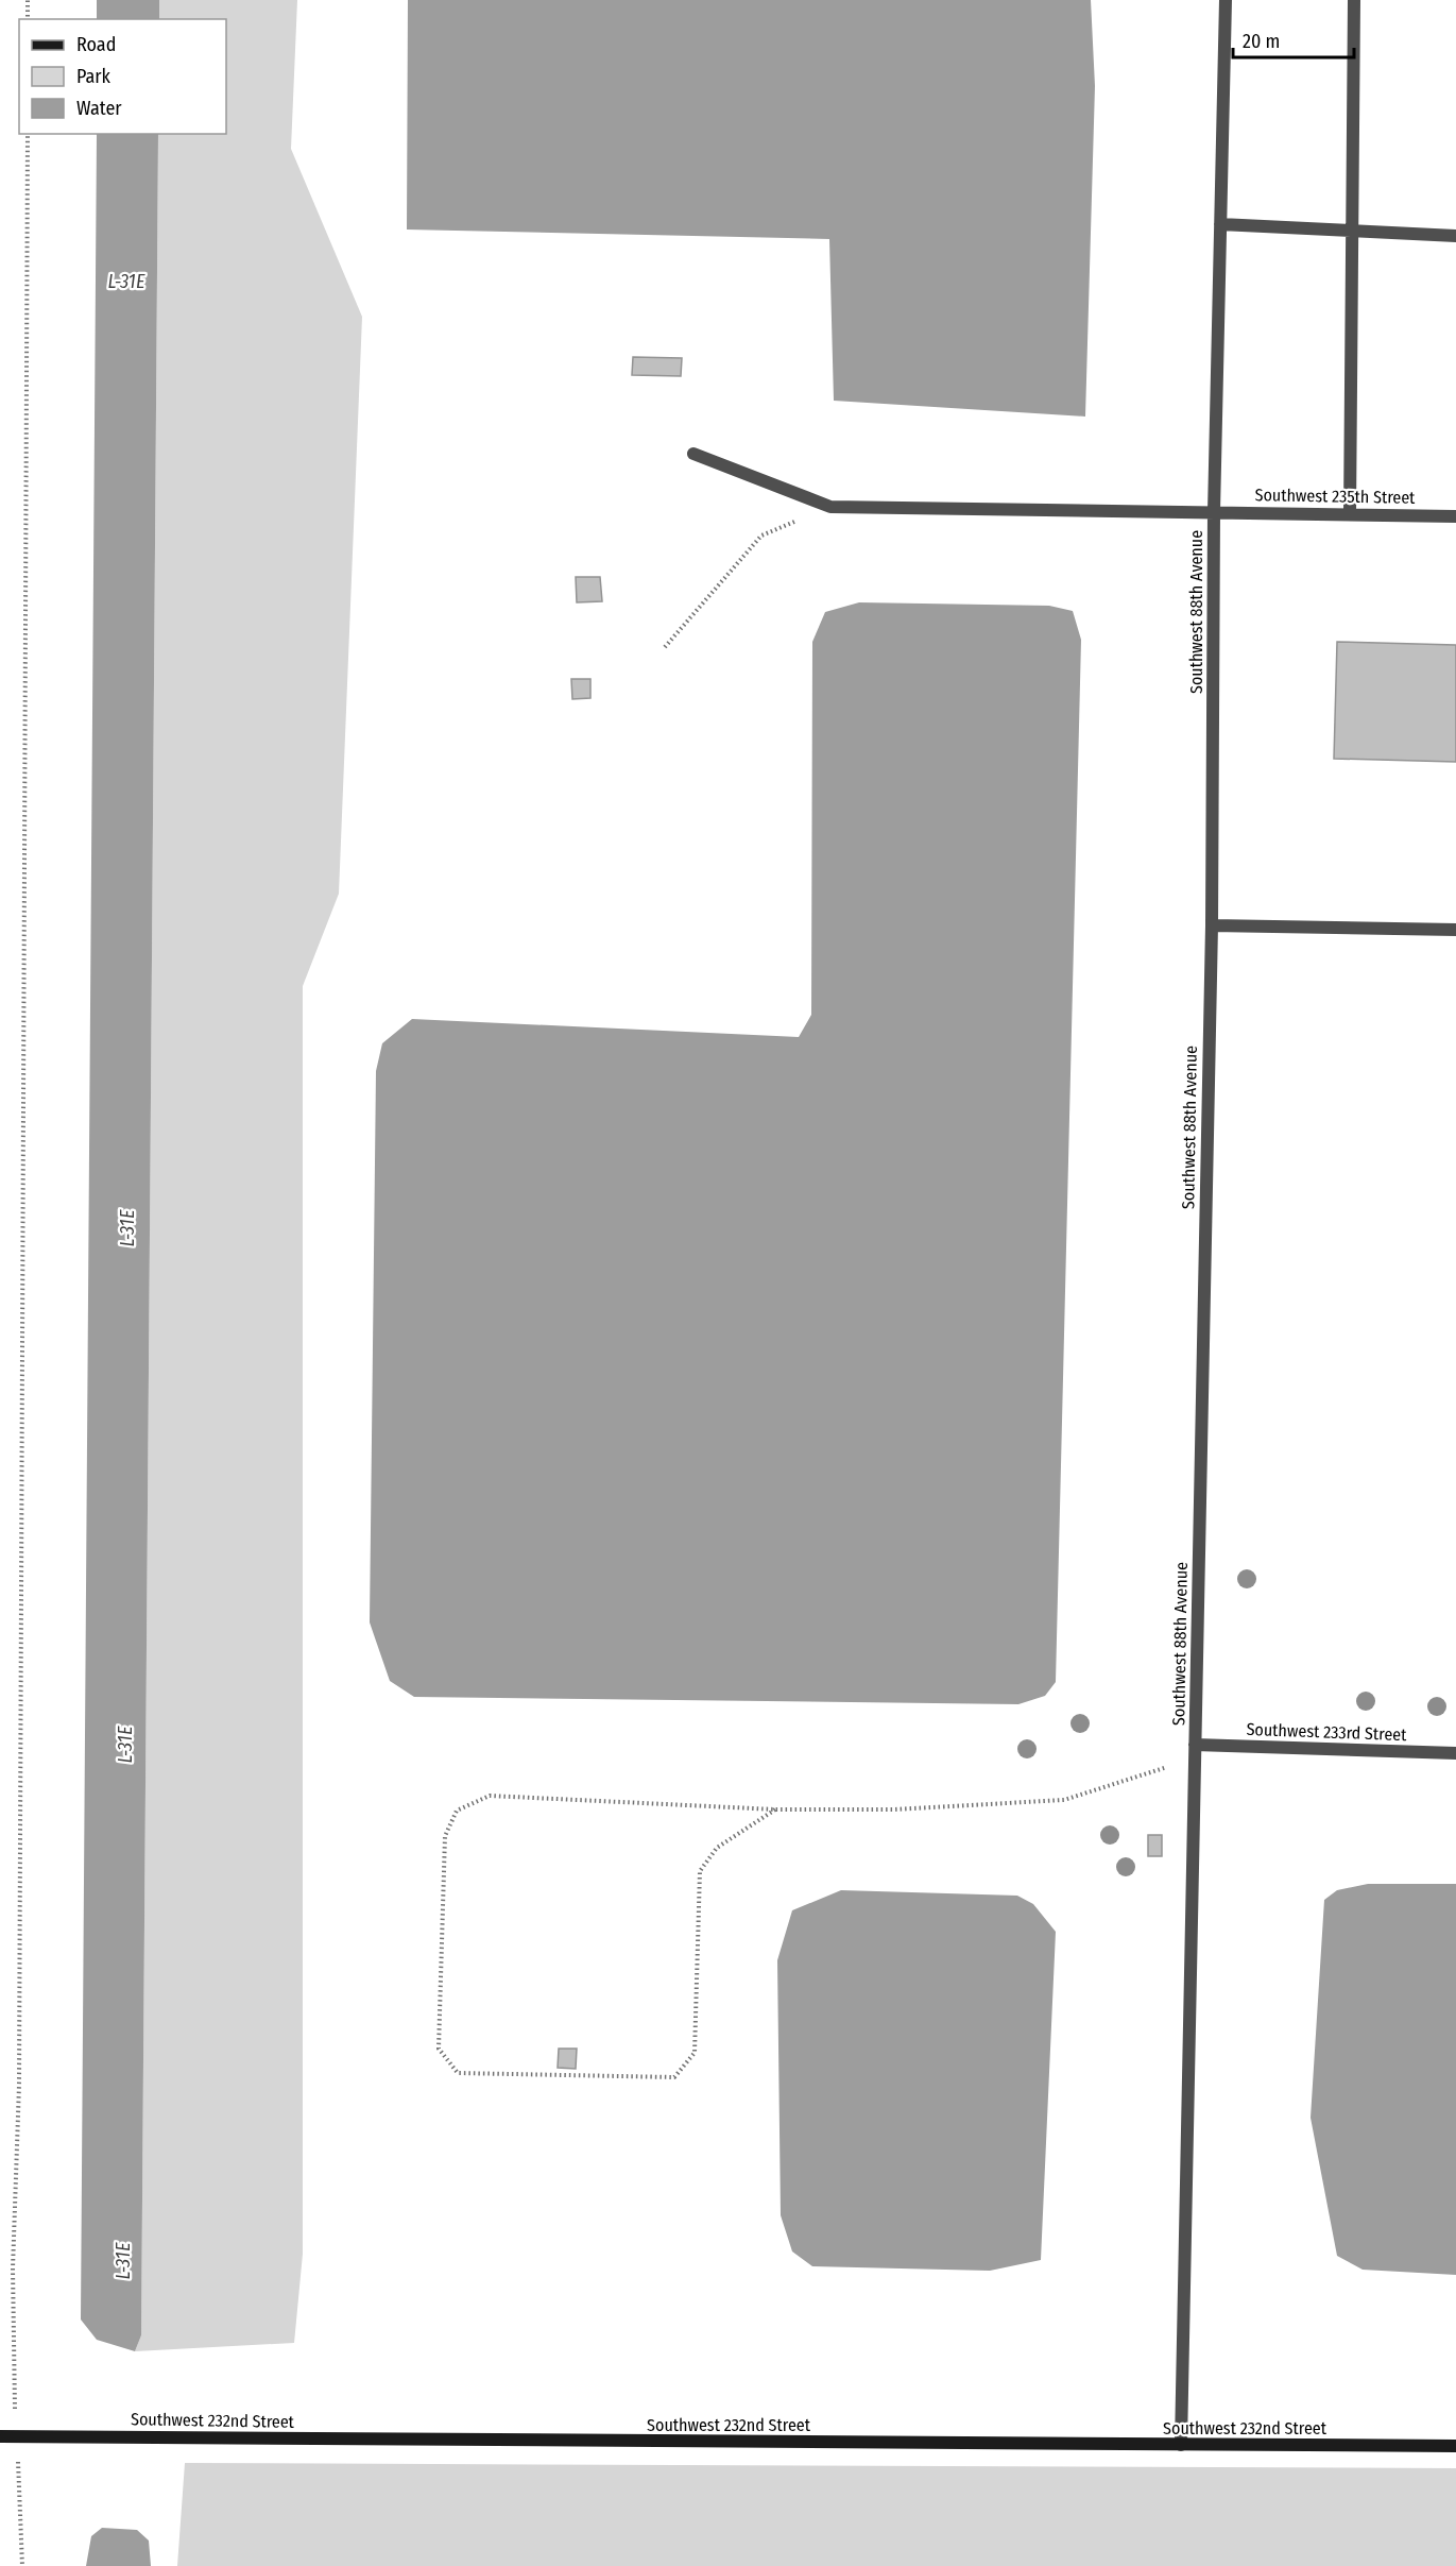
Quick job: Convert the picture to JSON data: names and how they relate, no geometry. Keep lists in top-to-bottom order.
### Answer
{
  "streets": {
    "street": ["Southwest 232nd Street"],
    "lane": ["Southwest 235th Street", "Southwest 88th Avenue", "Southwest 233rd Street"]
  },
  "crossings": [
    ["Southwest 235th Street", "Southwest 88th Avenue"],
    ["Southwest 88th Avenue", "Southwest 233rd Street"],
    ["Southwest 88th Avenue", "Southwest 232nd Street"]
  ],
  "water": ["L-31E"],
  "legend": ["Road", "Park", "Water"],
  "scale_bar": "20 m"
}
